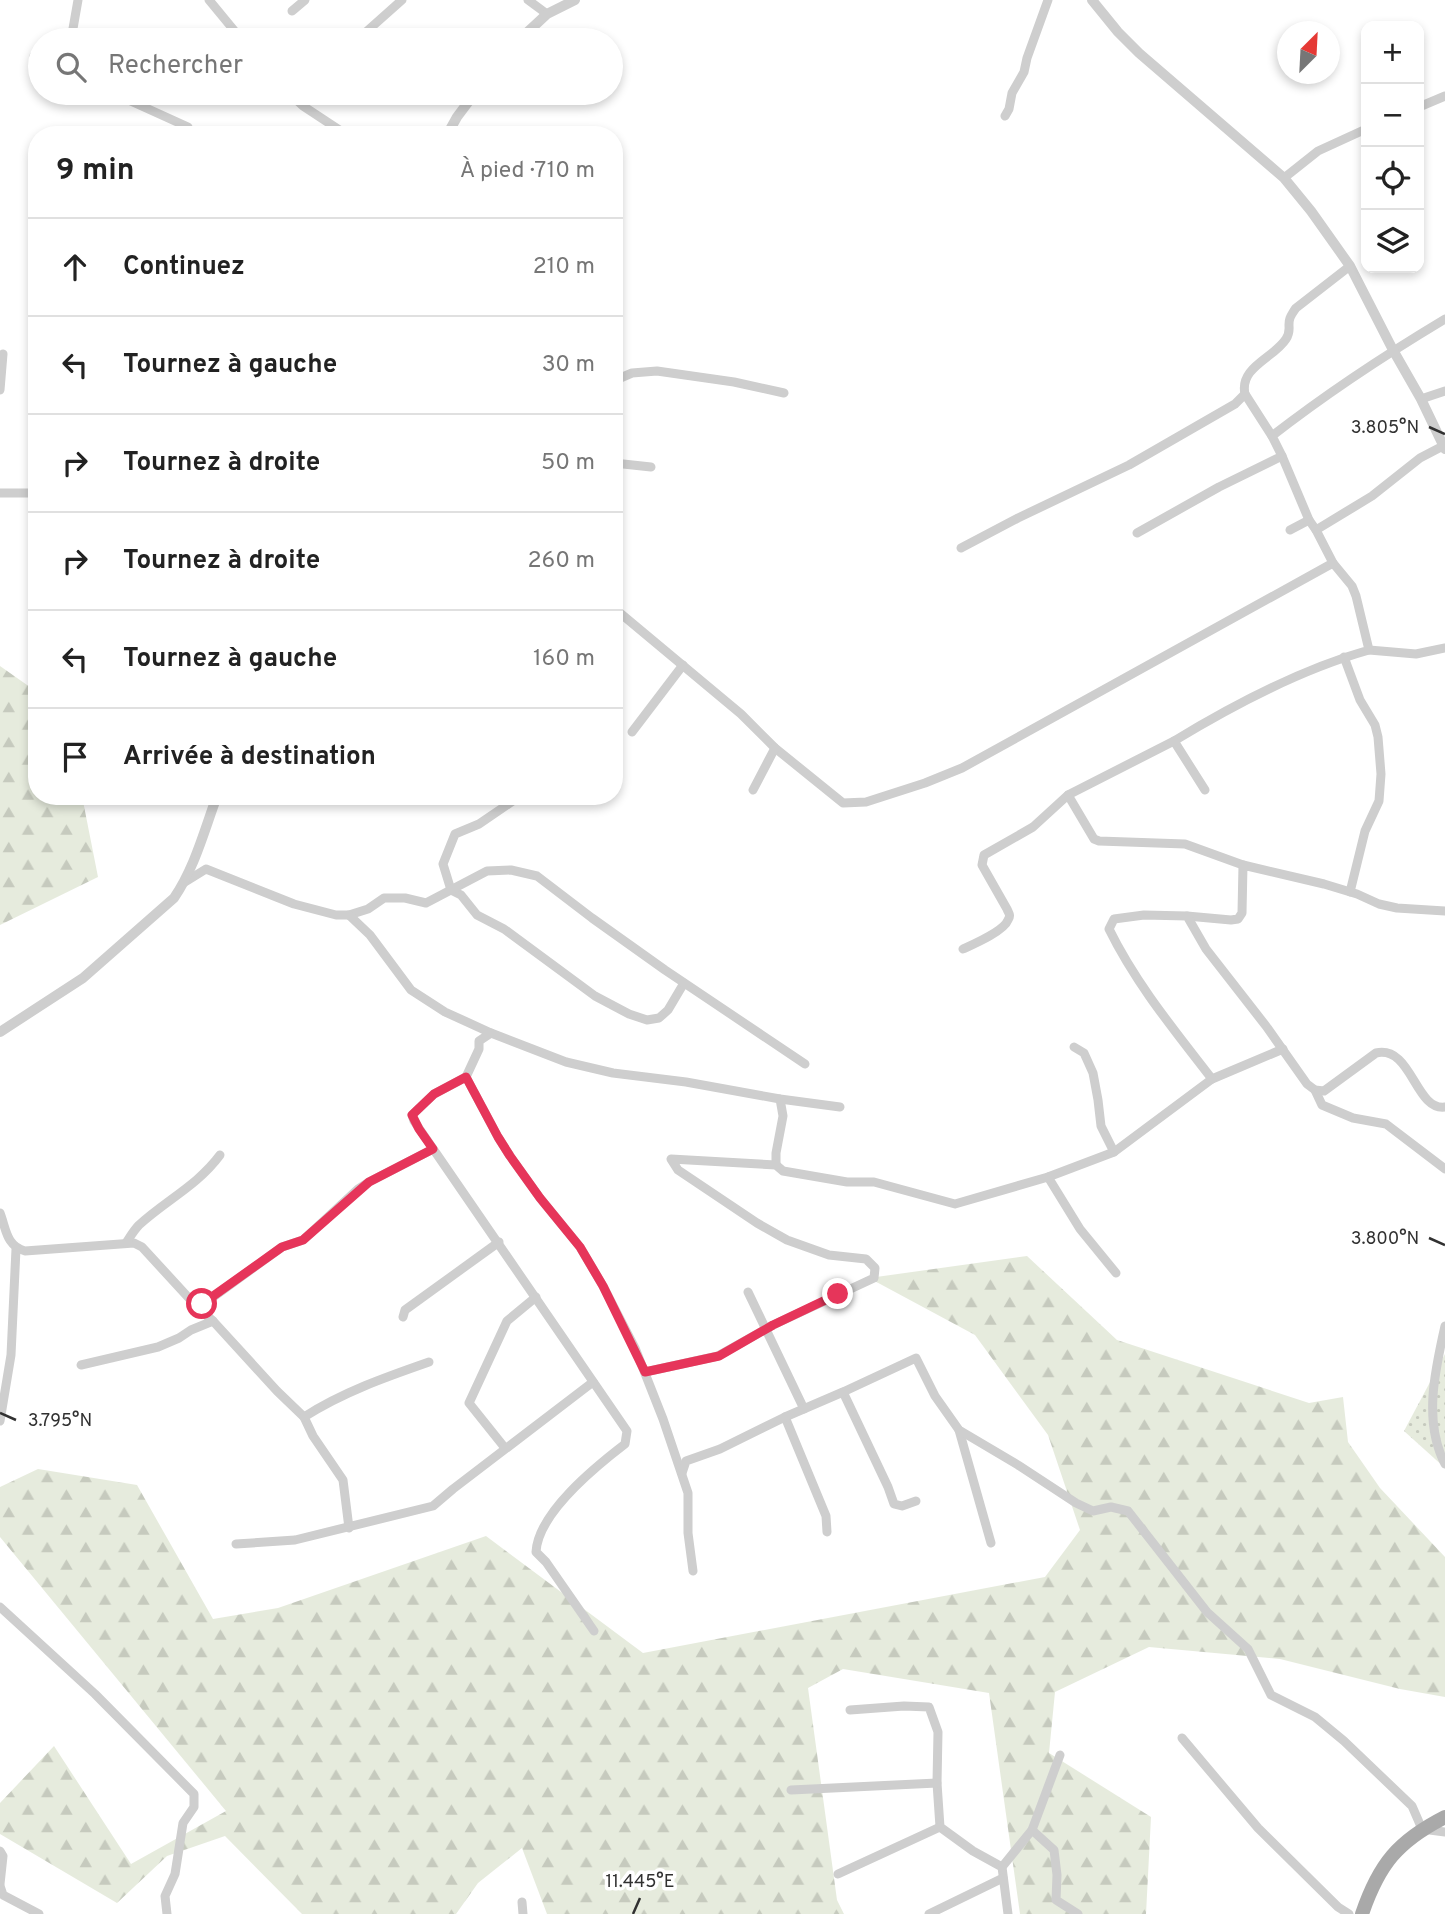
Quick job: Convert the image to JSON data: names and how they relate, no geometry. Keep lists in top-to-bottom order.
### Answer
{
  "north": "top right",
  "page": {
    "map_buttons": ["+", "−"],
    "search": "Rechercher",
    "heading": ["9 min", "À pied · 710 m"],
    "list": [
      ["Continuez", "210 m"],
      ["Tournez à gauche", "30 m"],
      ["Tournez à droite", "50 m"],
      ["Tournez à droite", "260 m"],
      ["Tournez à gauche", "160 m"],
      "Arrivée à destination"
    ]
  },
  "coordinates": [
    "3.805°N",
    "3.800°N",
    "3.795°N",
    "11.445°E"
  ]
}
